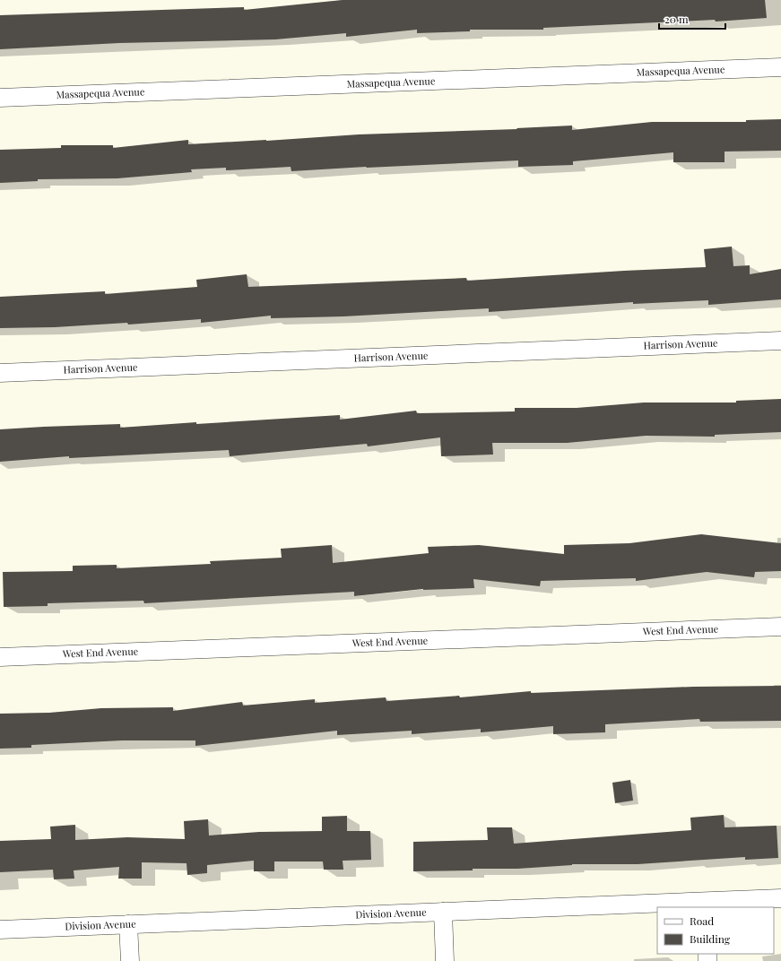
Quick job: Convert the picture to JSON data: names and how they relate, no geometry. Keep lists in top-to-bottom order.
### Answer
{
  "streets": {
    "street": [
      "Massapequa Avenue",
      "Harrison Avenue",
      "West End Avenue",
      "Division Avenue"
    ]
  },
  "legend": ["Road", "Building"],
  "scale_bar": "20 m"
}
